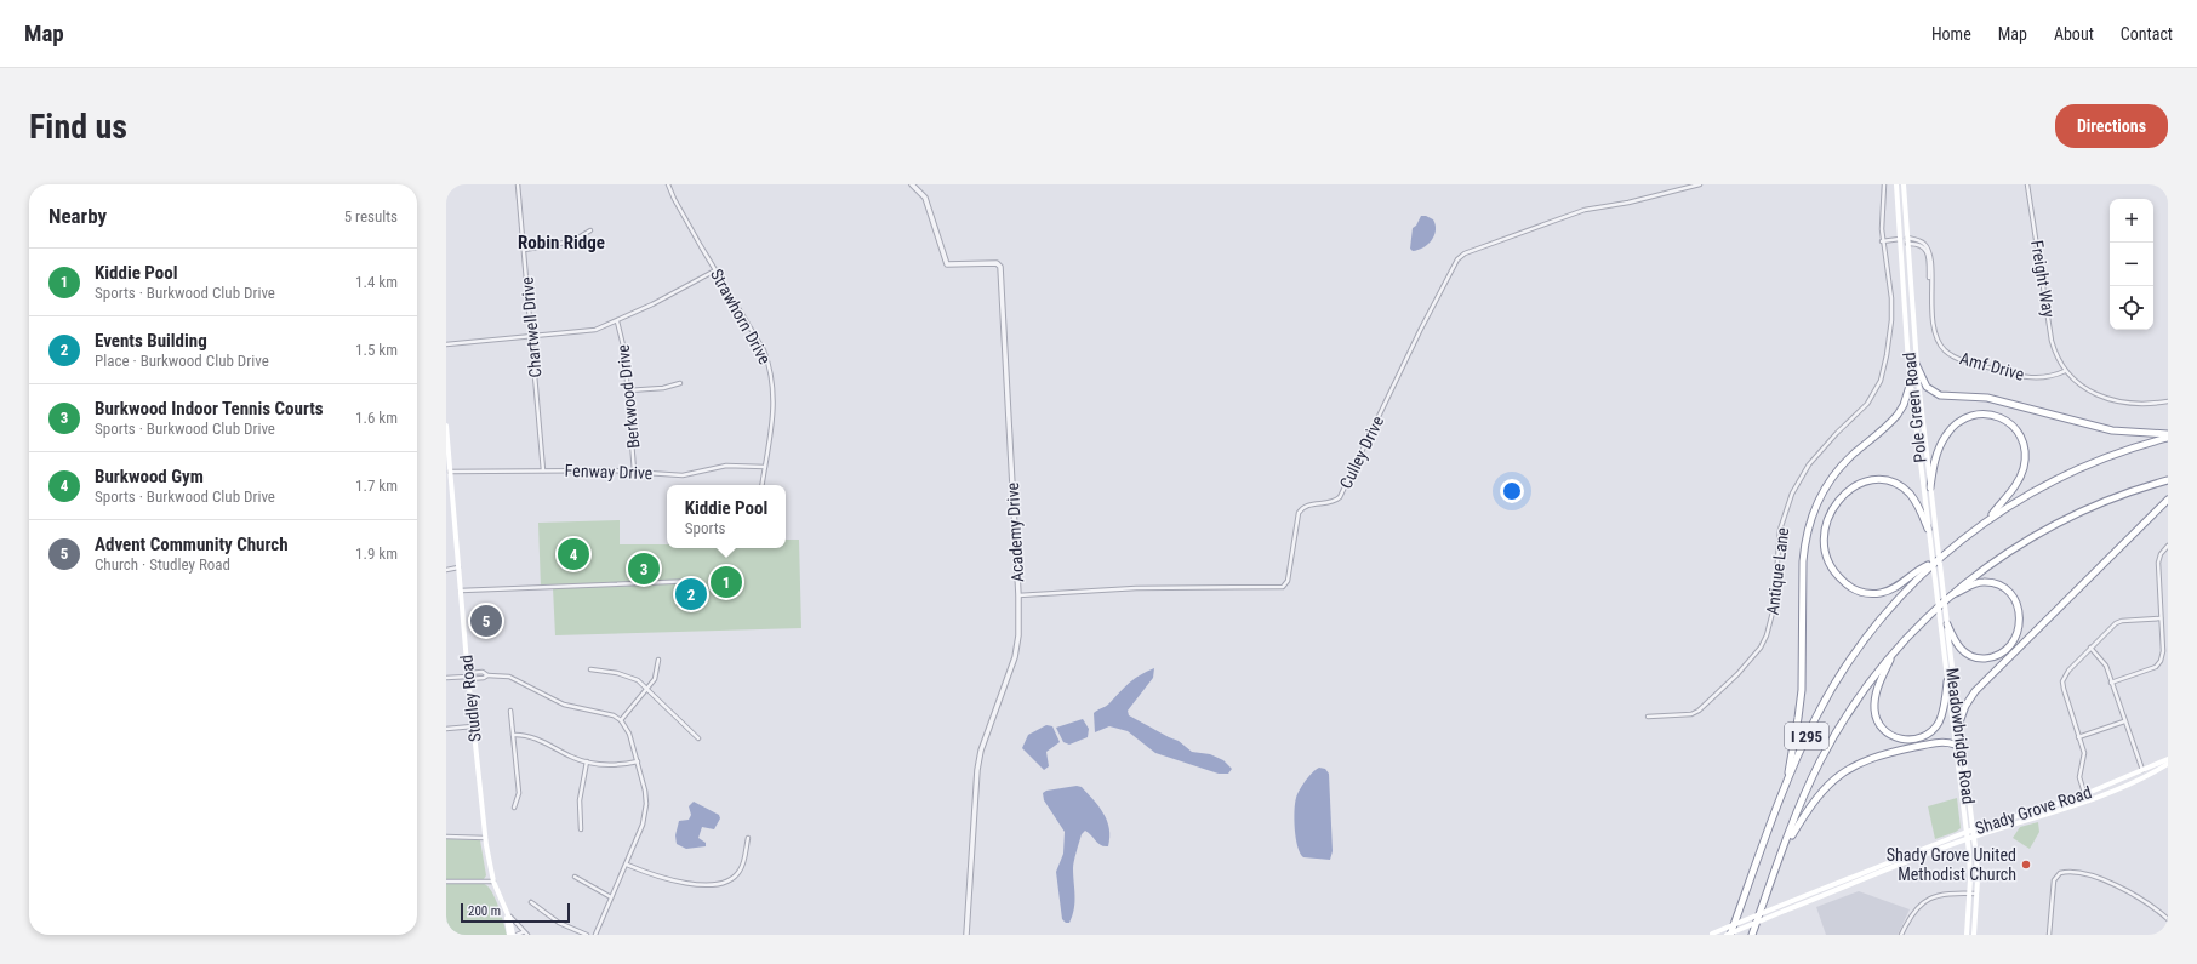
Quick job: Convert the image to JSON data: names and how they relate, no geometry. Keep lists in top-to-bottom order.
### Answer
{
  "streets": {
    "highway": ["I 295"],
    "main road": [
      "Pole Green Road",
      "Studley Road",
      "Meadowbridge Road",
      "Shady Grove Road"
    ],
    "street": [
      "Freight Way",
      "Strawhorn Drive",
      "Chartwell Drive",
      "Amf Drive",
      "Berkwood Drive",
      "Culley Drive",
      "Fenway Drive",
      "Academy Drive",
      "Antique Lane"
    ]
  },
  "crossings": [
    ["Freight Way", "Amf Drive"],
    ["Strawhorn Drive", "Fenway Drive"],
    ["Chartwell Drive", "Fenway Drive"],
    ["Amf Drive", "Pole Green Road"],
    ["Berkwood Drive", "Fenway Drive"],
    ["Pole Green Road", "Meadowbridge Road"],
    ["Culley Drive", "Academy Drive"],
    ["Fenway Drive", "Studley Road"],
    ["Meadowbridge Road", "Shady Grove Road"]
  ],
  "districts": ["Robin Ridge"],
  "places": ["Shady Grove United Methodist Church"],
  "scale_bar": "200 m",
  "page": {
    "header": "Map",
    "nav": [
      "Home",
      "Map",
      "About",
      "Contact"
    ],
    "buttons": "Directions",
    "title": "Find us",
    "heading": ["Nearby", "5 results"],
    "map_buttons": ["+", "−"],
    "list": [
      {
        "mark": "1",
        "name": "Kiddie Pool",
        "note": "Sports · Burkwood Club Drive",
        "value": "1.4 km"
      },
      {
        "mark": "2",
        "name": "Events Building",
        "note": "Place · Burkwood Club Drive",
        "value": "1.5 km"
      },
      {
        "mark": "3",
        "name": "Burkwood Indoor Tennis Courts",
        "note": "Sports · Burkwood Club Drive",
        "value": "1.6 km"
      },
      {
        "mark": "4",
        "name": "Burkwood Gym",
        "note": "Sports · Burkwood Club Drive",
        "value": "1.7 km"
      },
      {
        "mark": "5",
        "name": "Advent Community Church",
        "note": "Church · Studley Road",
        "value": "1.9 km"
      }
    ],
    "popup": ["Kiddie Pool", "Sports"],
    "pins": [
      "4",
      "3",
      "1",
      "2",
      "5"
    ],
    "scale": "200 m"
  }
}
